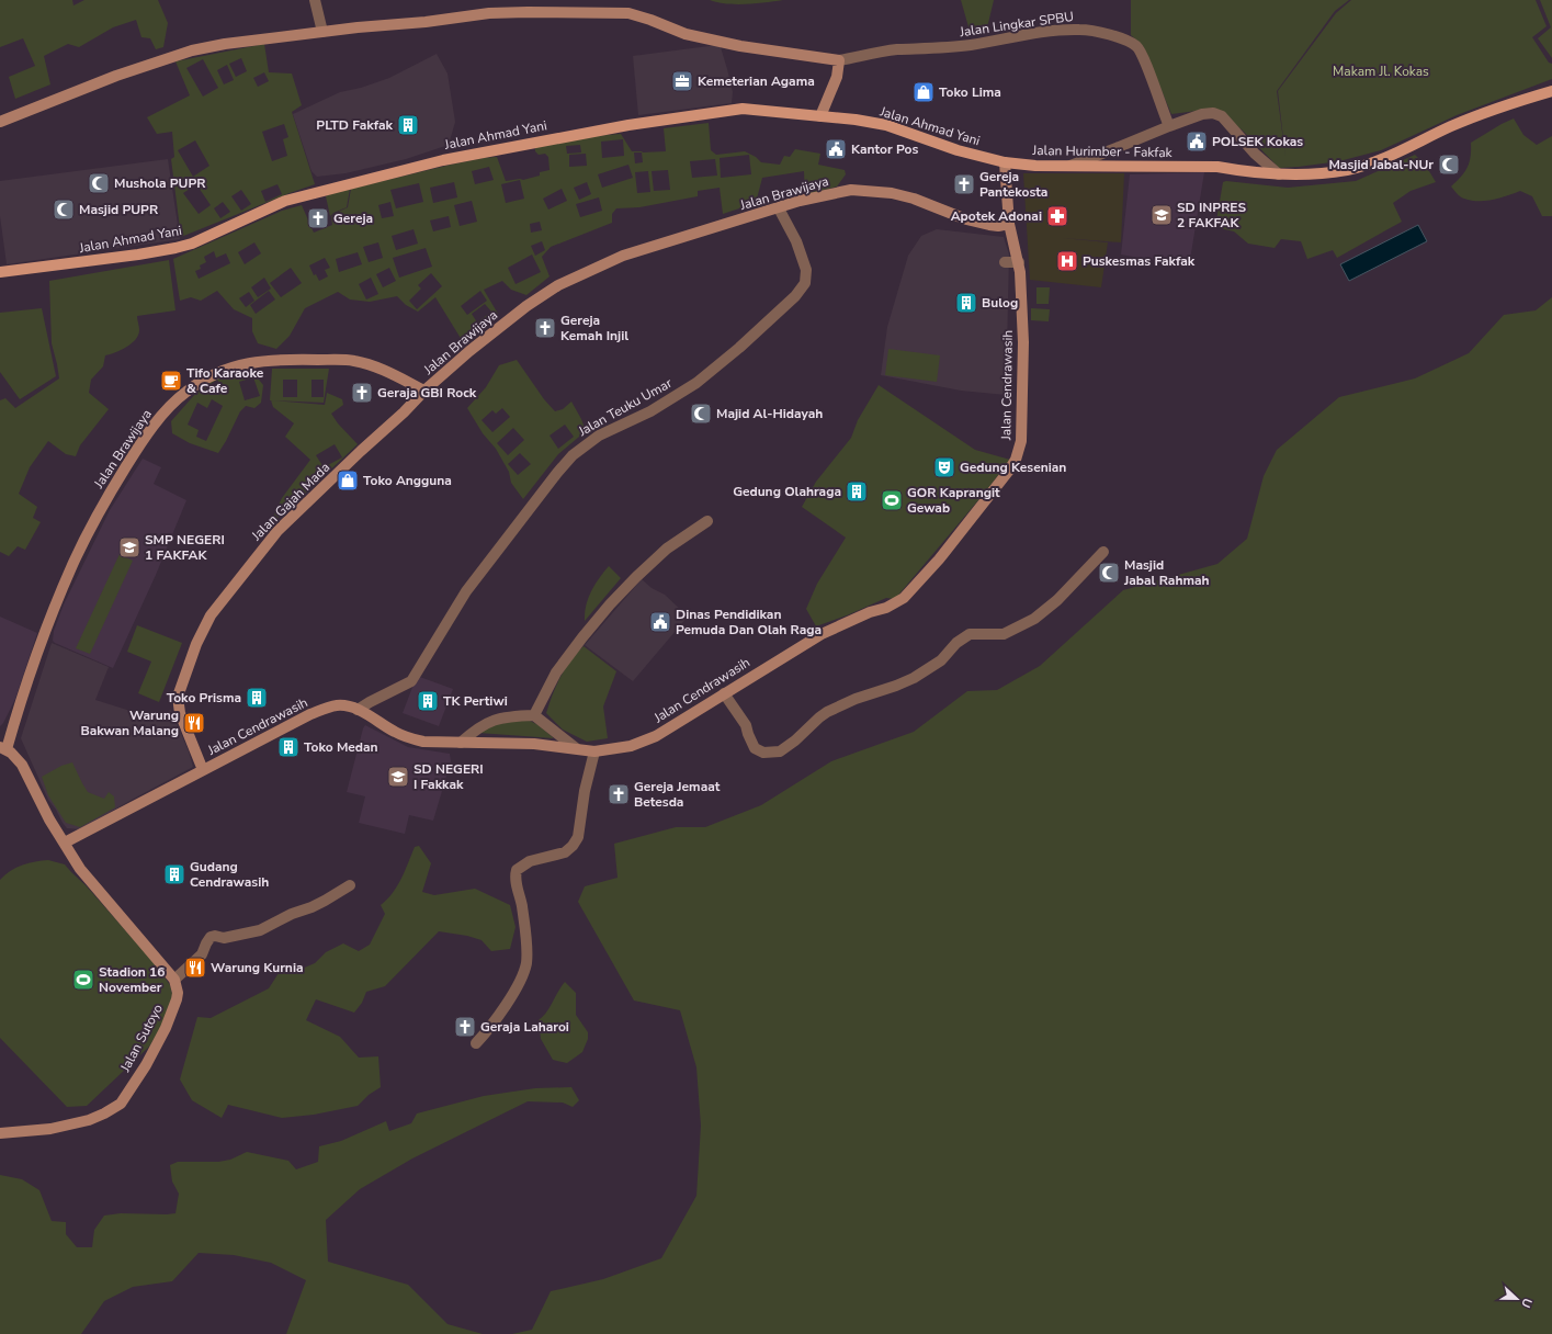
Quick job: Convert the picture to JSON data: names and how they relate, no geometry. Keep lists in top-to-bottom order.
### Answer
{
  "streets": {
    "main road": [
      "Jalan Ahmad Yani",
      "Jalan Hurimber - Fakfak",
      "Jalan Brawijaya",
      "Jalan Cendrawasih",
      "Jalan Gajah Mada",
      "Jalan Sutoyo"
    ],
    "street": ["Jalan Lingkar SPBU", "Jalan Teuku Umar"]
  },
  "crossings": [
    ["Jalan Ahmad Yani", "Jalan Hurimber - Fakfak"],
    ["Jalan Ahmad Yani", "Jalan Cendrawasih"],
    ["Jalan Hurimber - Fakfak", "Jalan Cendrawasih"],
    ["Jalan Brawijaya", "Jalan Cendrawasih"],
    ["Jalan Brawijaya", "Jalan Teuku Umar"],
    ["Jalan Brawijaya", "Jalan Gajah Mada"],
    ["Jalan Cendrawasih", "Jalan Teuku Umar"],
    ["Jalan Cendrawasih", "Jalan Gajah Mada"]
  ],
  "parks": ["Makam Jl. Kokas"],
  "places": {
    "office": ["Kemeterian Agama"],
    "shop": ["Toko Lima", "Toko Angguna"],
    "building": [
      "PLTD Fakfak",
      "Bulog",
      "Gedung Olahraga",
      "Toko Prisma",
      "TK Pertiwi",
      "Toko Medan",
      "Gudang Cendrawasih"
    ],
    "public building": ["POLSEK Kokas", "Kantor Pos", "Dinas Pendidikan Pemuda Dan Olah Raga"],
    "mosque": [
      "Masjid Jabal-NUr",
      "Mushola PUPR",
      "Masjid PUPR",
      "Majid Al-Hidayah",
      "Masjid Jabal Rahmah"
    ],
    "church": [
      "Gereja Pantekosta",
      "Gereja",
      "Gereja Kemah Injil",
      "Geraja GBI Rock",
      "Gereja Jemaat Betesda",
      "Geraja Laharoi"
    ],
    "school or university": ["SD INPRES 2 FAKFAK", "SMP NEGERI 1 FAKFAK", "SD NEGERI I Fakkak"],
    "pharmacy": ["Apotek Adonai"],
    "hospital": ["Puskesmas Fakfak"],
    "cafe": ["Tifo Karaoke & Cafe"],
    "theatre": ["Gedung Kesenian"],
    "sports": ["GOR Kaprangit Gewab", "Stadion 16 November"],
    "restaurant": ["Warung Bakwan Malang", "Warung Kurnia"]
  },
  "north": "right"
}
